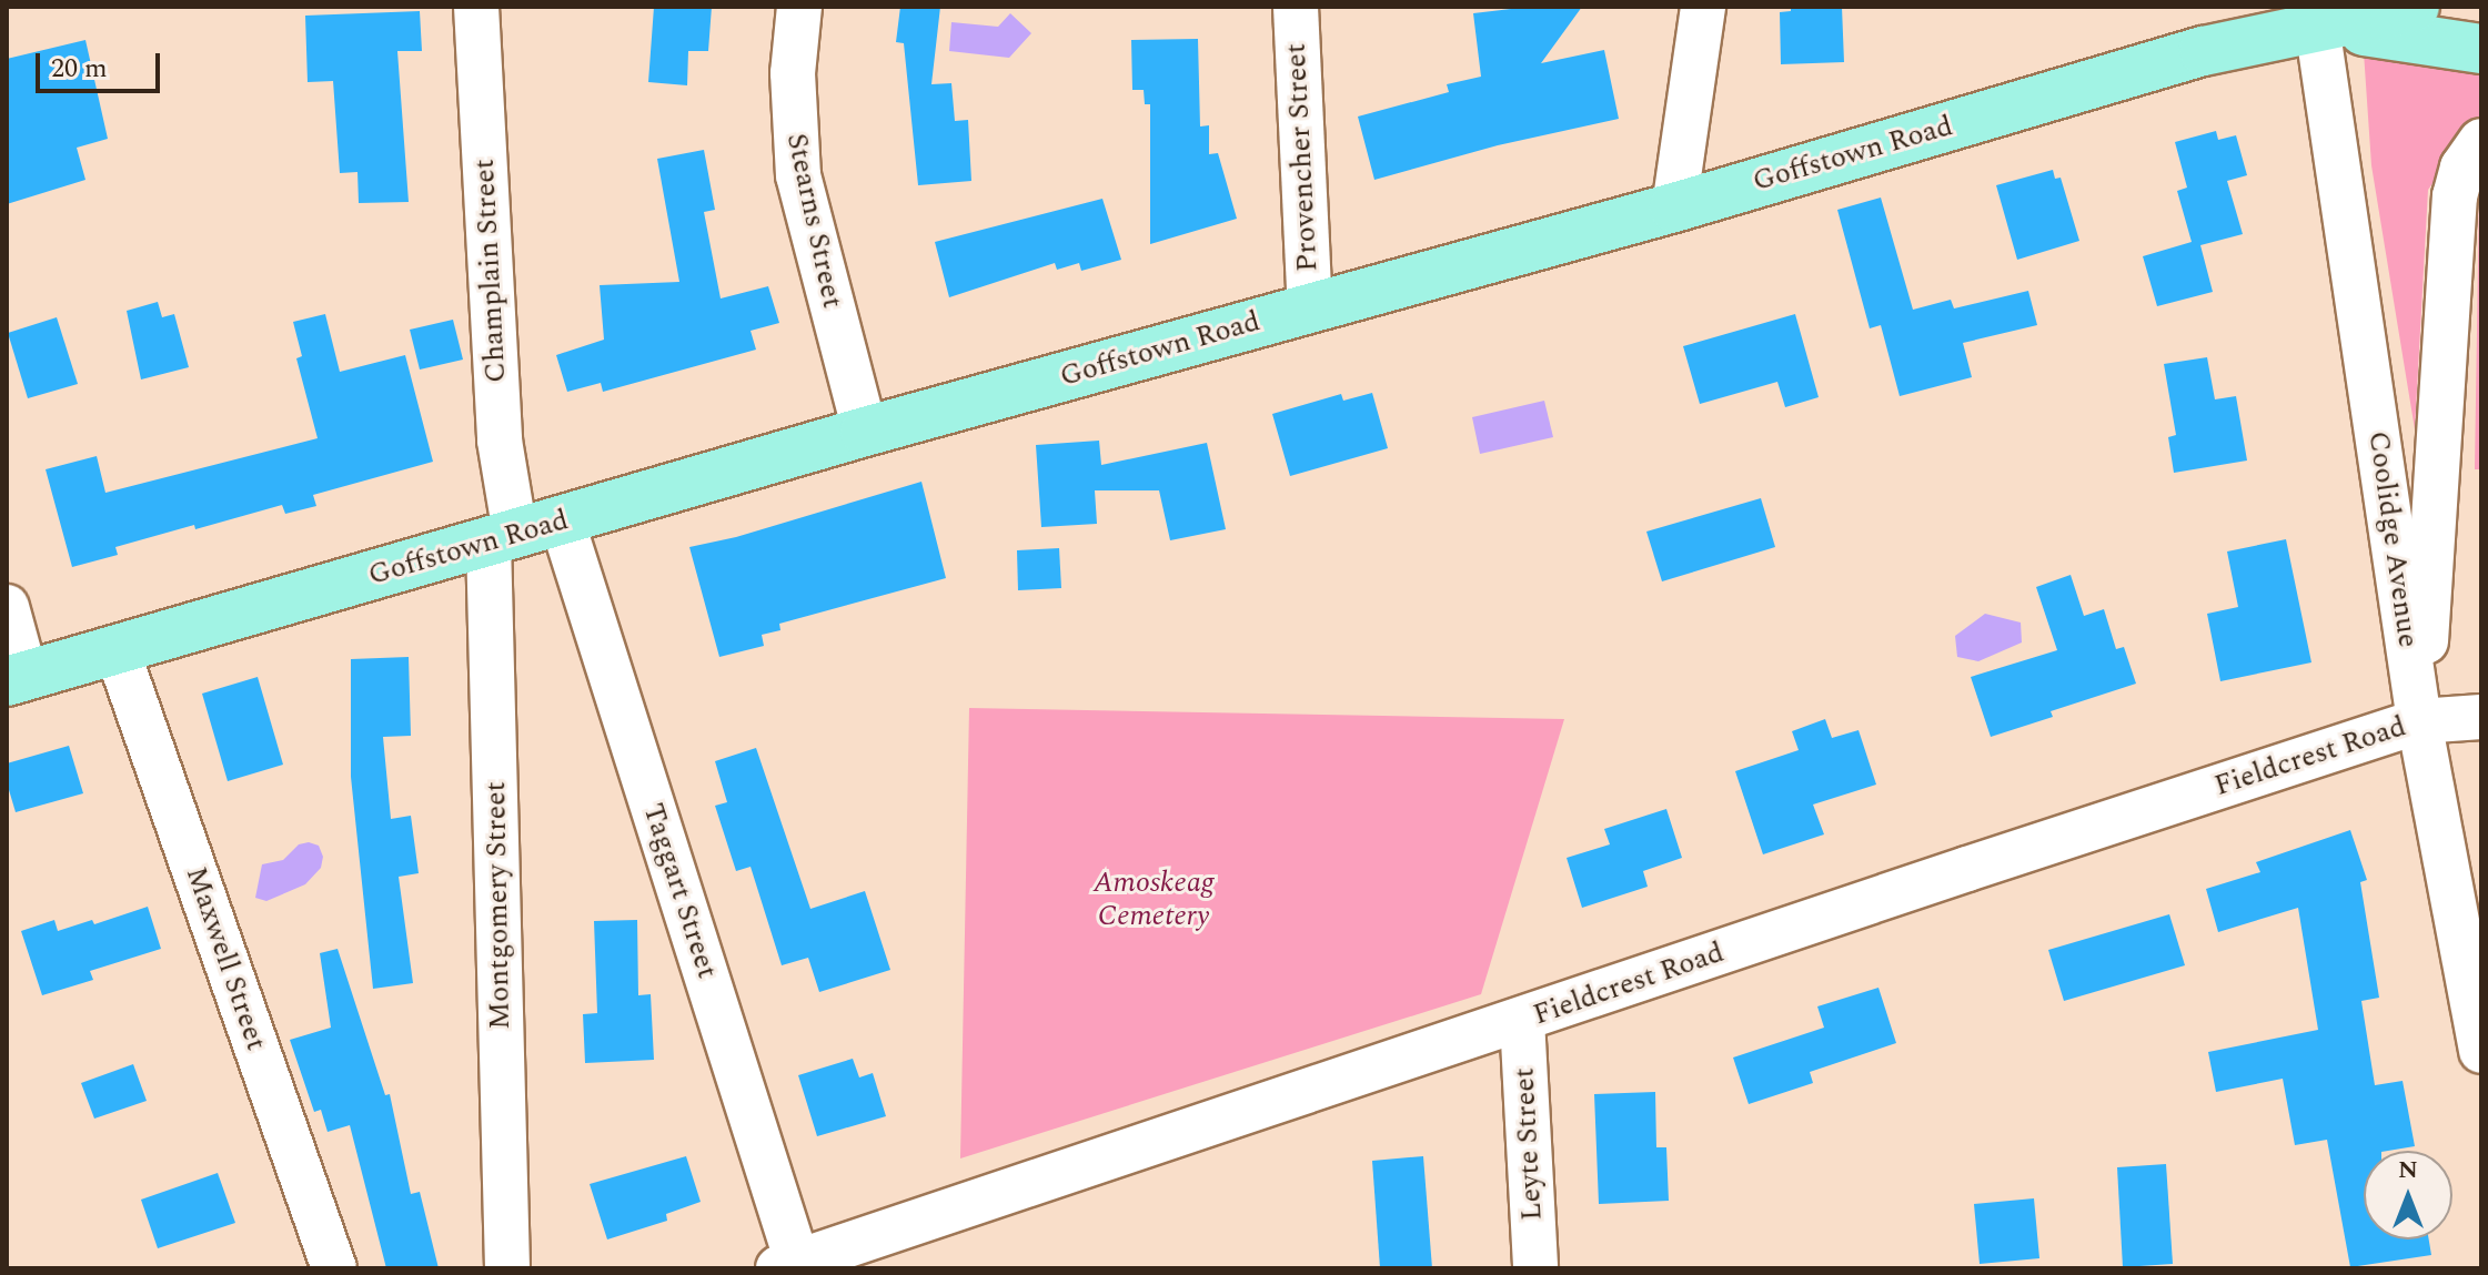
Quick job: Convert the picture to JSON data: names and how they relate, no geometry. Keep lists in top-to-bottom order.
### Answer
{
  "streets": {
    "main road": ["Goffstown Road"],
    "street": [
      "Provencher Street",
      "Stearns Street",
      "Champlain Street",
      "Coolidge Avenue",
      "Fieldcrest Road",
      "Taggart Street",
      "Montgomery Street",
      "Maxwell Street",
      "Leyte Street"
    ]
  },
  "crossings": [
    ["Goffstown Road", "Provencher Street"],
    ["Goffstown Road", "Stearns Street"],
    ["Goffstown Road", "Champlain Street"],
    ["Goffstown Road", "Coolidge Avenue"],
    ["Goffstown Road", "Taggart Street"],
    ["Goffstown Road", "Montgomery Street"],
    ["Goffstown Road", "Maxwell Street"],
    ["Champlain Street", "Montgomery Street"],
    ["Coolidge Avenue", "Fieldcrest Road"],
    ["Fieldcrest Road", "Taggart Street"],
    ["Fieldcrest Road", "Leyte Street"]
  ],
  "parks": ["Amoskeag Cemetery"],
  "scale_bar": "20 m",
  "north": "top"
}
